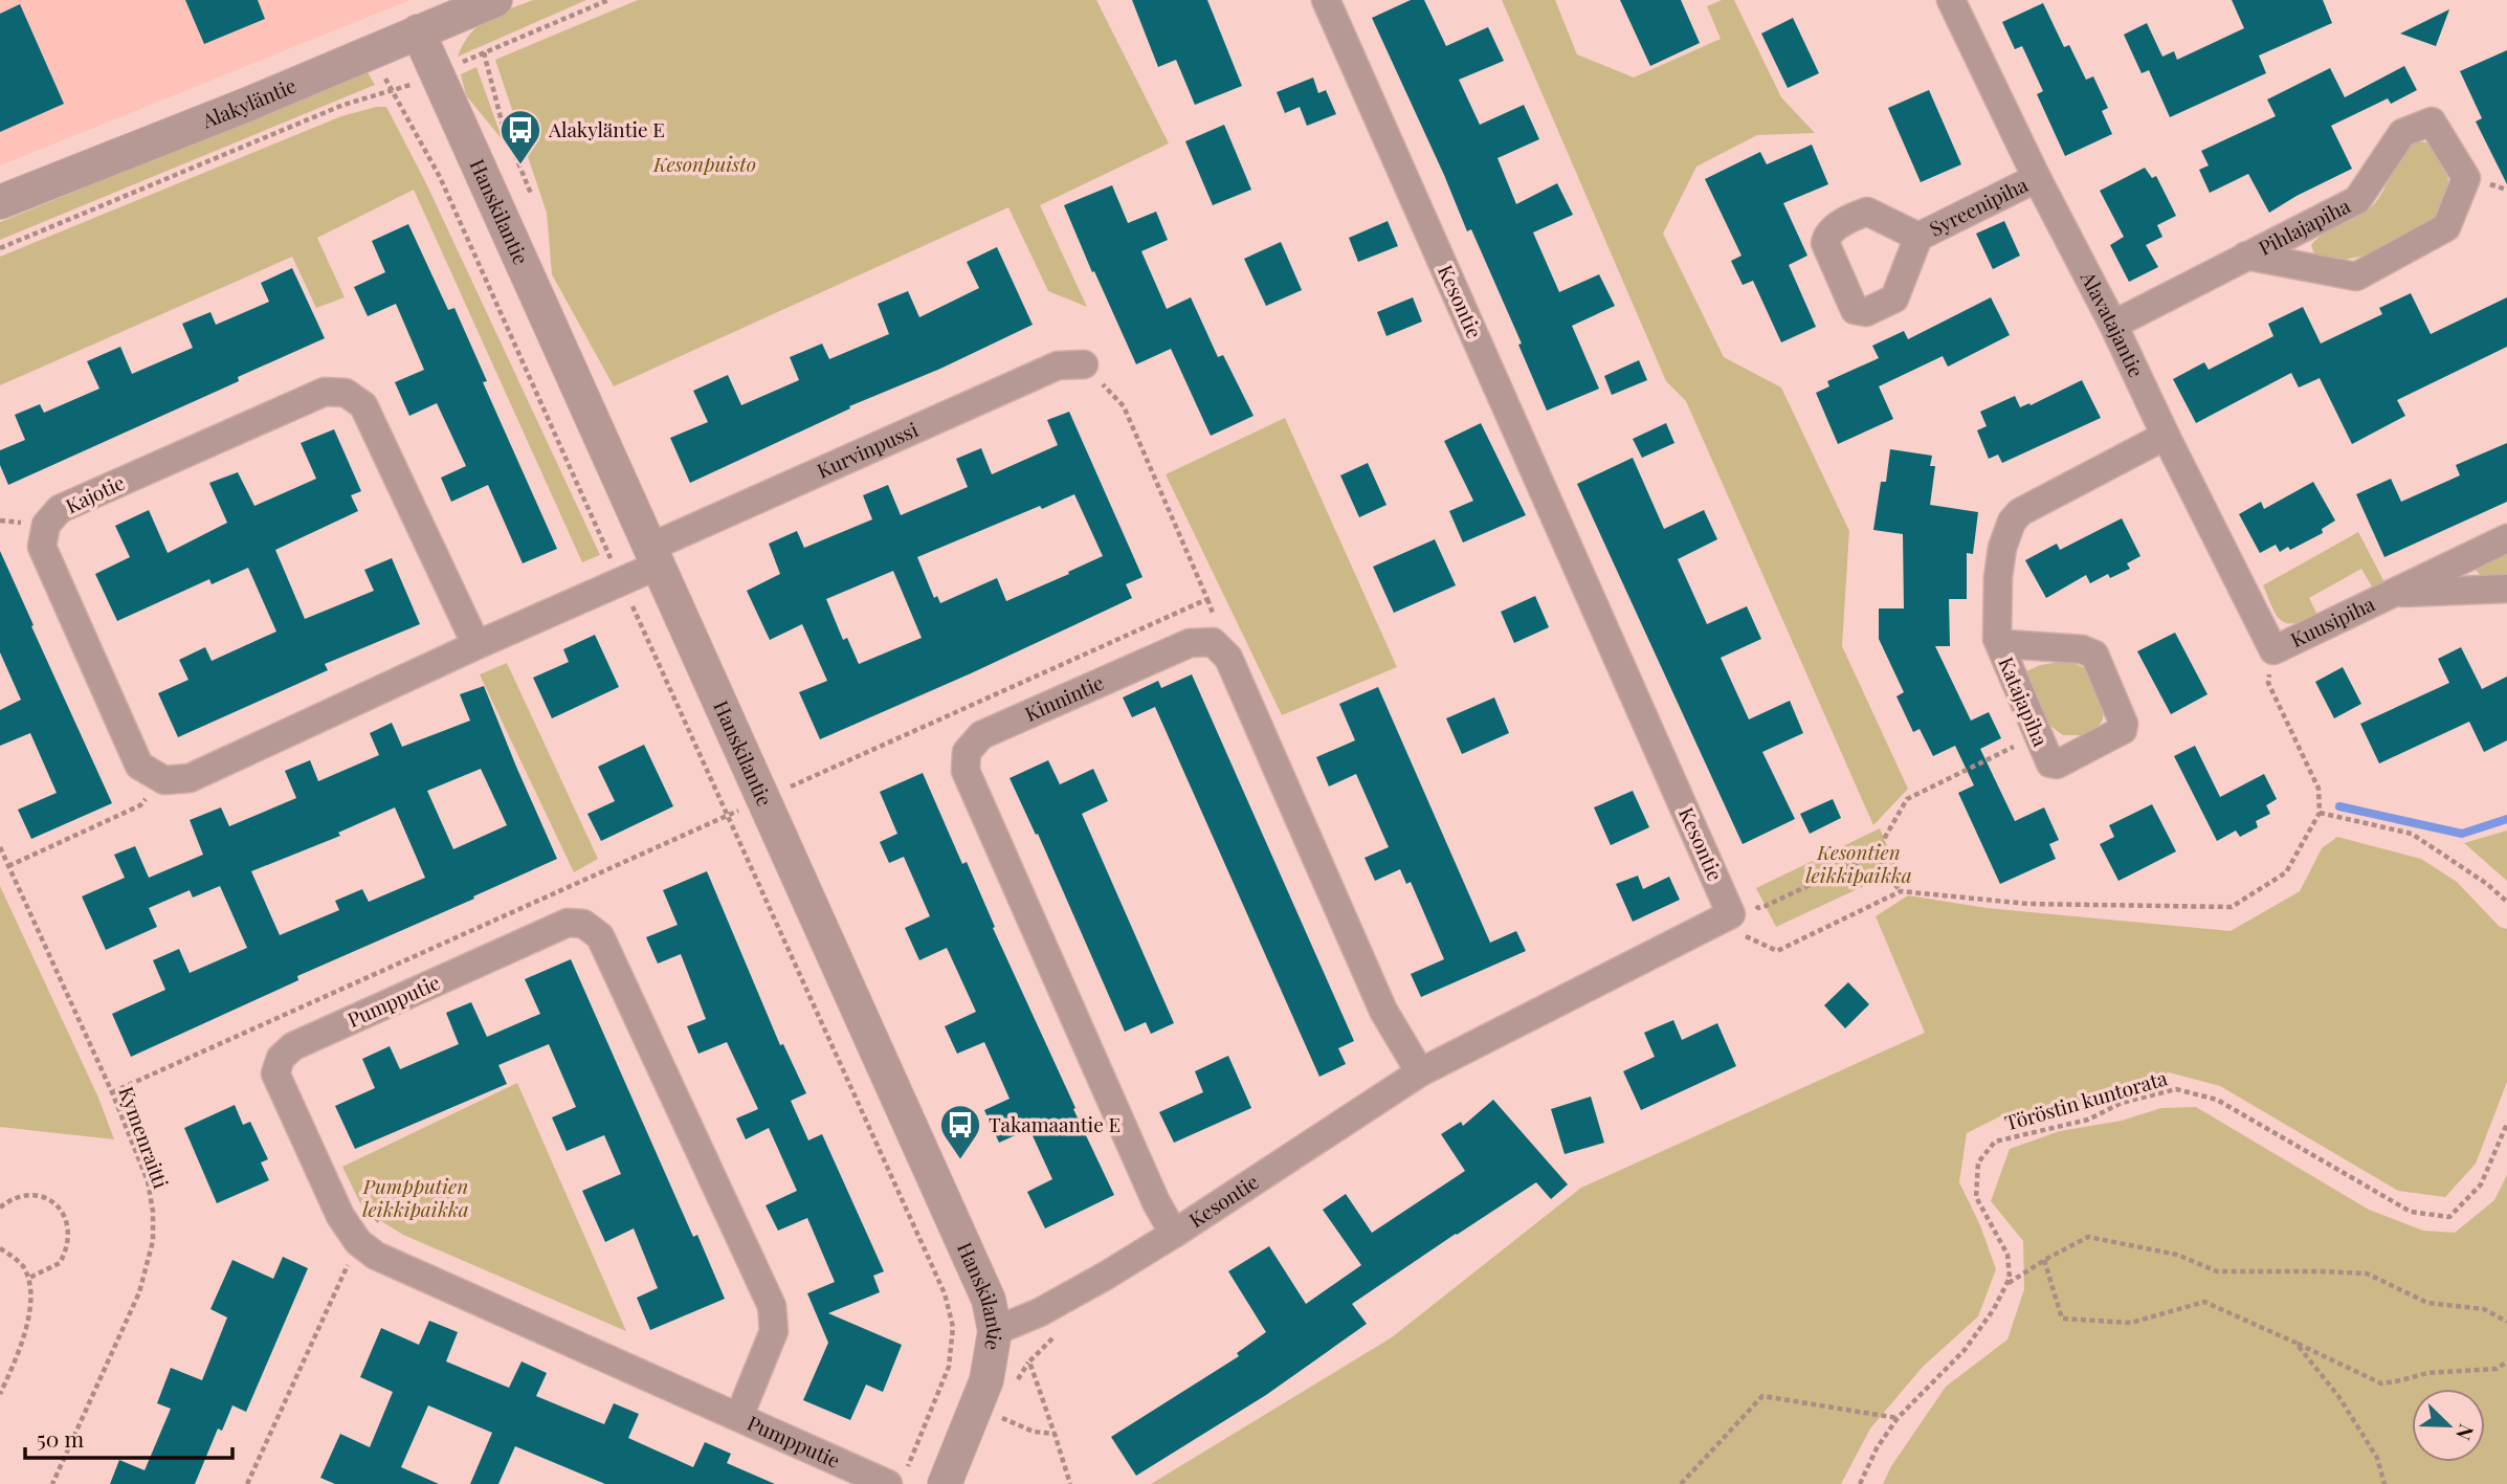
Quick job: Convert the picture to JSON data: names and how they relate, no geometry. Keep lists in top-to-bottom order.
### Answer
{
  "streets": {
    "street": [
      "Alakyläntie",
      "Syreenipiha",
      "Hanskilantie",
      "Pihlajapiha",
      "Kesontie",
      "Alavatajantie",
      "Kurvinpussi",
      "Kajotie",
      "Kuusipiha",
      "Kinnintie",
      "Katajapiha",
      "Pumpputie"
    ],
    "path": ["Töröstin kuntorata", "Kymenraitti"]
  },
  "crossings": [
    ["Alakyläntie", "Hanskilantie"],
    ["Syreenipiha", "Alavatajantie"],
    ["Hanskilantie", "Kesontie"],
    ["Hanskilantie", "Kurvinpussi"],
    ["Pihlajapiha", "Alavatajantie"],
    ["Kesontie", "Kinnintie"],
    ["Alavatajantie", "Kuusipiha"],
    ["Alavatajantie", "Katajapiha"]
  ],
  "parks": ["Kesonpuisto", "Kesontien leikkipaikka", "Pumpputien leikkipaikka"],
  "places": {
    "bus stop": ["Alakyläntie E", "Takamaantie E"]
  },
  "scale_bar": "50 m",
  "north": "bottom right"
}
